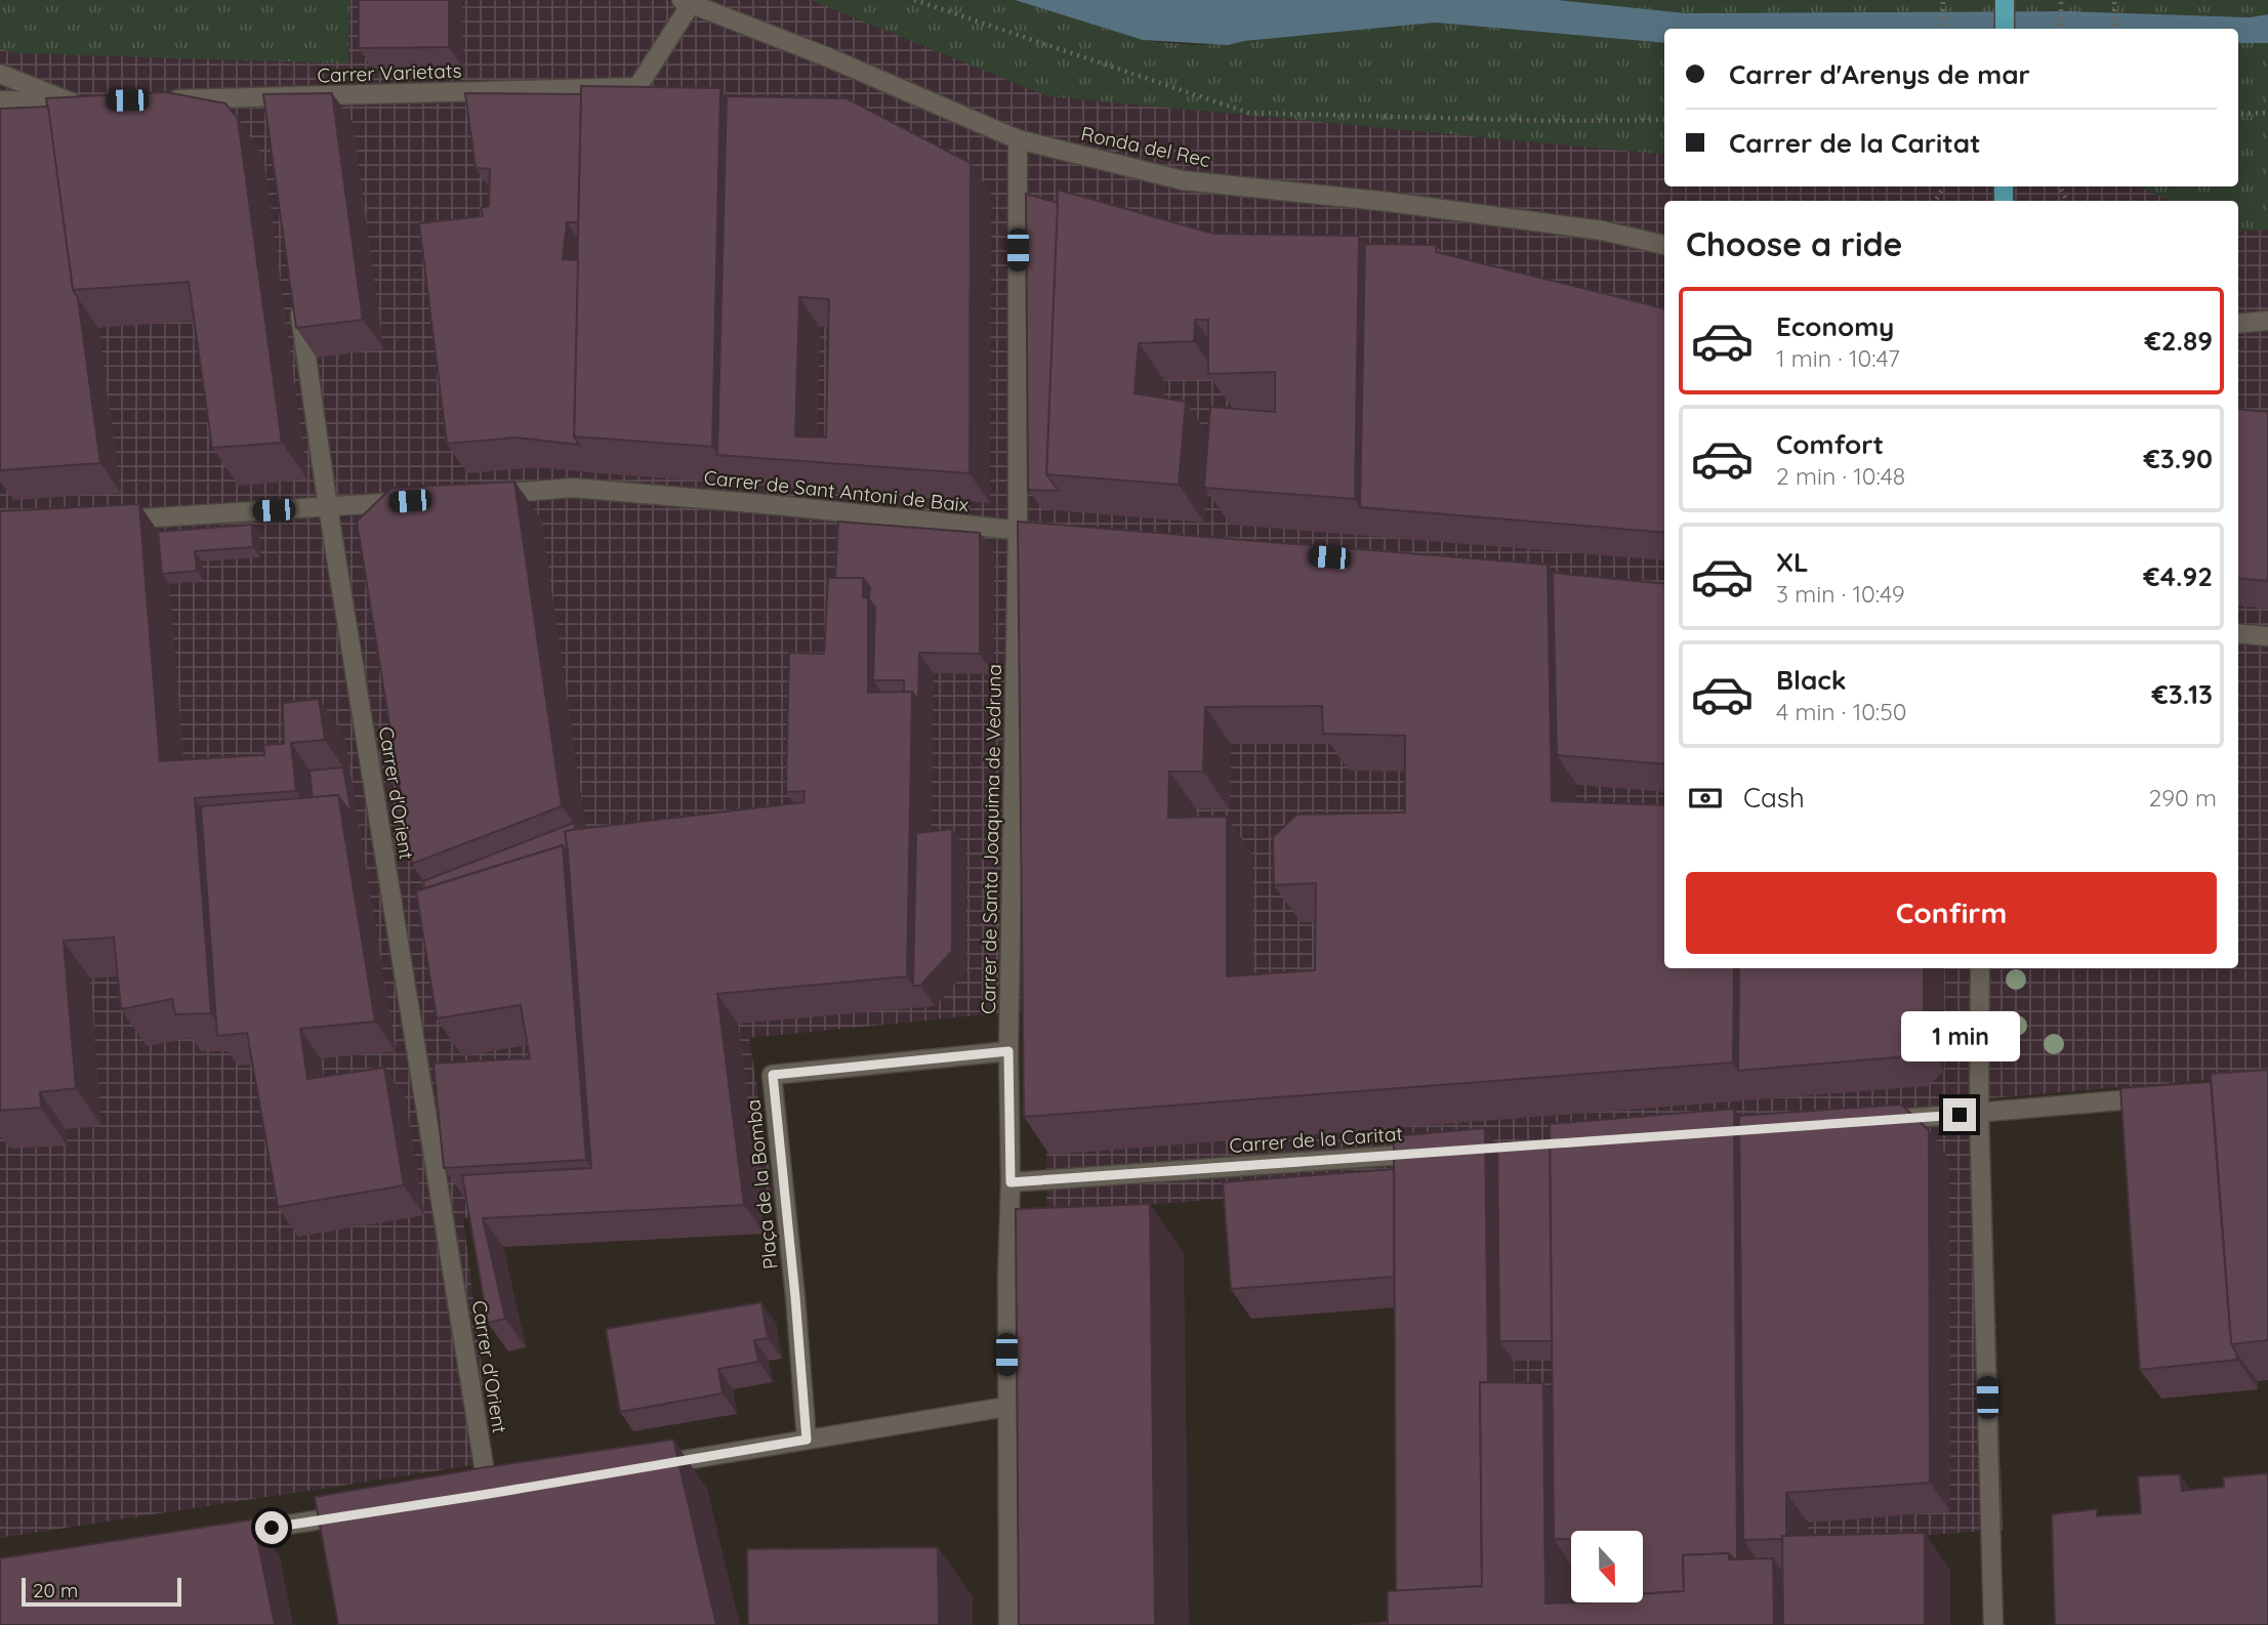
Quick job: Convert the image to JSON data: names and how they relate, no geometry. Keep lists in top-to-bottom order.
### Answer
{
  "streets": {
    "street": [
      "Carrer Varietats",
      "Ronda del Rec",
      "Carrer de Sant Antoni de Baix",
      "Carrer d'Orient",
      "Carrer de Santa Joaquima de Vedruna",
      "Carrer de la Caritat",
      "Plaça de la Bomba"
    ]
  },
  "crossings": [
    ["Carrer Varietats", "Ronda del Rec"],
    ["Ronda del Rec", "Carrer de Santa Joaquima de Vedruna"],
    ["Carrer de Sant Antoni de Baix", "Carrer de Santa Joaquima de Vedruna"],
    ["Carrer de Santa Joaquima de Vedruna", "Carrer de la Caritat"],
    ["Carrer de Santa Joaquima de Vedruna", "Plaça de la Bomba"]
  ],
  "scale_bar": "20 m",
  "north": "bottom",
  "page": {
    "banner": ["Carrer d'Arenys de mar", "Carrer de la Caritat"],
    "heading": "Choose a ride",
    "list": [
      {
        "name": "Economy",
        "note": "1 min · 10:47",
        "value": "€2.89"
      },
      {
        "name": "Comfort",
        "note": "2 min · 10:48",
        "value": "€3.90"
      },
      {
        "name": "XL",
        "note": "3 min · 10:49",
        "value": "€4.92"
      },
      {
        "name": "Black",
        "note": "4 min · 10:50",
        "value": "€3.13"
      }
    ],
    "pay": ["Cash", "290 m"],
    "buttons": "Confirm",
    "bubble": "1 min",
    "scale": "20 m"
  }
}
